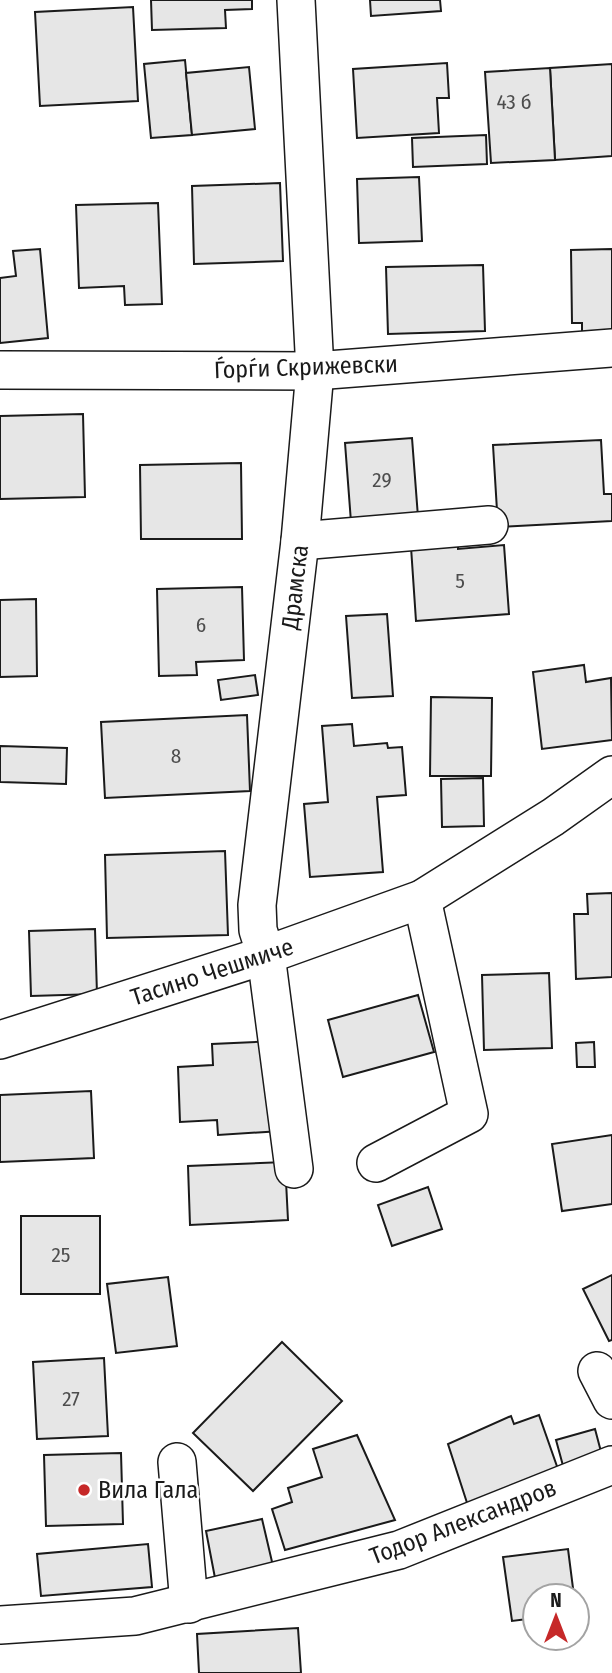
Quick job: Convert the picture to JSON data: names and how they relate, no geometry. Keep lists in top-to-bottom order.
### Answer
{
  "streets": {
    "street": [
      "Ѓорѓи Скрижевски",
      "Драмска",
      "Тасино Чешмиче",
      "Тодор Александров"
    ]
  },
  "crossings": [
    ["Ѓорѓи Скрижевски", "Драмска"],
    ["Драмска", "Тасино Чешмиче"]
  ],
  "places": ["Вила Гала"],
  "house_numbers": [
    "43 б",
    "29",
    "5",
    "6",
    "8",
    "25",
    "27"
  ],
  "north": "top"
}
